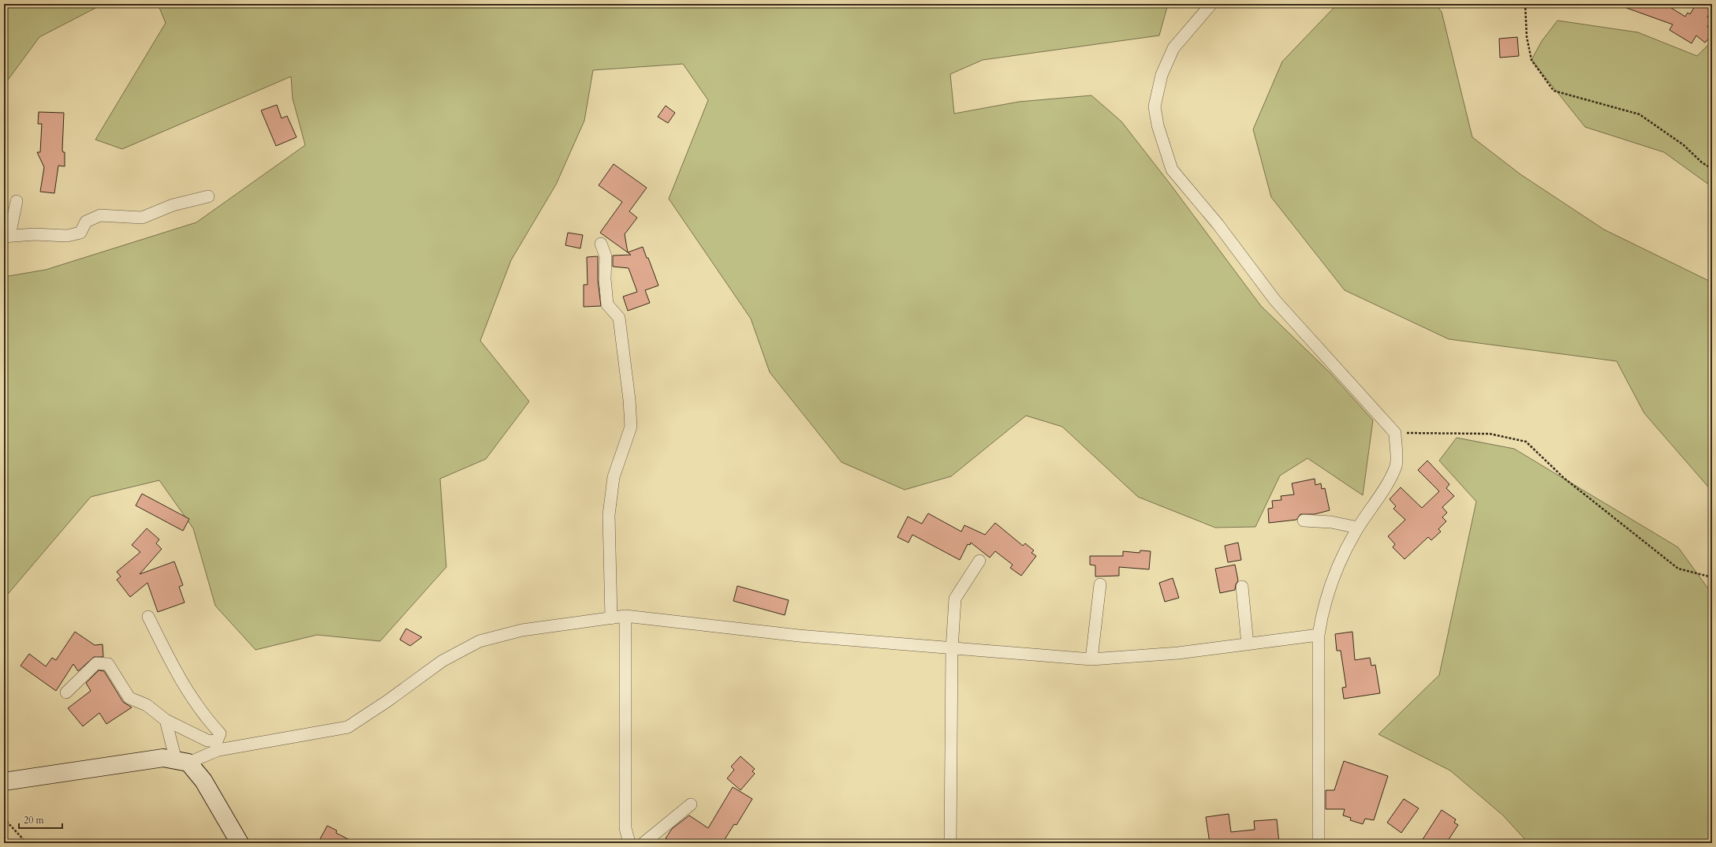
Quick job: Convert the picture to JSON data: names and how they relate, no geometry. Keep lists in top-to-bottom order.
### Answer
{
  "scale_bar": "20 m"
}
